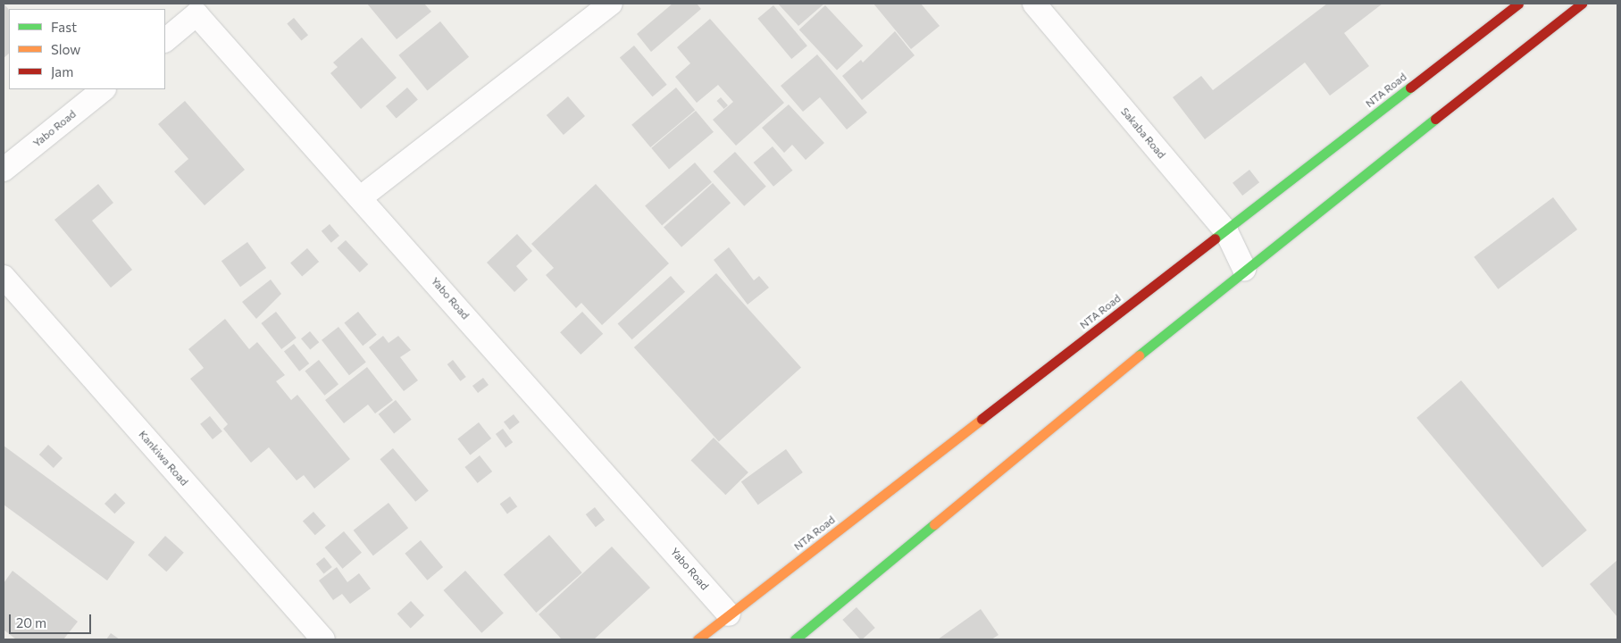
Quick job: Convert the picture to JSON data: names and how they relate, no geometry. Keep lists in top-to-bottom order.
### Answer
{
  "streets": {
    "main road": ["NTA Road"],
    "street": ["Yabo Road", "Sakaba Road", "Kankiwa Road"]
  },
  "crossings": [
    ["NTA Road", "Yabo Road"],
    ["NTA Road", "Sakaba Road"]
  ],
  "legend": ["Fast", "Slow", "Jam"],
  "scale_bar": "20 m"
}
